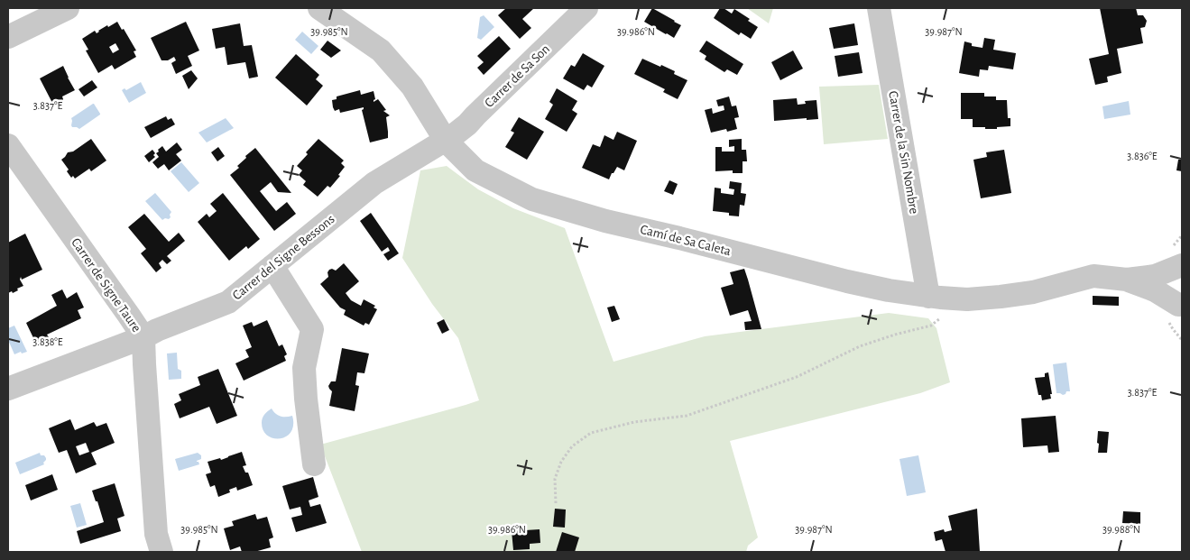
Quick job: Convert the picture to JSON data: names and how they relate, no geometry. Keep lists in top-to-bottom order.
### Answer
{
  "streets": {
    "street": [
      "Carrer de Sa Son",
      "Carrer de la Sin Nombre",
      "Camí de Sa Caleta",
      "Carrer del Signe Bessons",
      "Carrer de Signe Taure"
    ]
  },
  "crossings": [
    ["Carrer de Sa Son", "Camí de Sa Caleta"],
    ["Carrer de Sa Son", "Carrer del Signe Bessons"],
    ["Carrer de la Sin Nombre", "Camí de Sa Caleta"],
    ["Camí de Sa Caleta", "Carrer del Signe Bessons"],
    ["Carrer del Signe Bessons", "Carrer de Signe Taure"]
  ],
  "coordinates": [
    "39.985°N",
    "39.986°N",
    "39.987°N",
    "3.837°E",
    "3.836°E",
    "3.838°E",
    "39.988°N"
  ]
}
